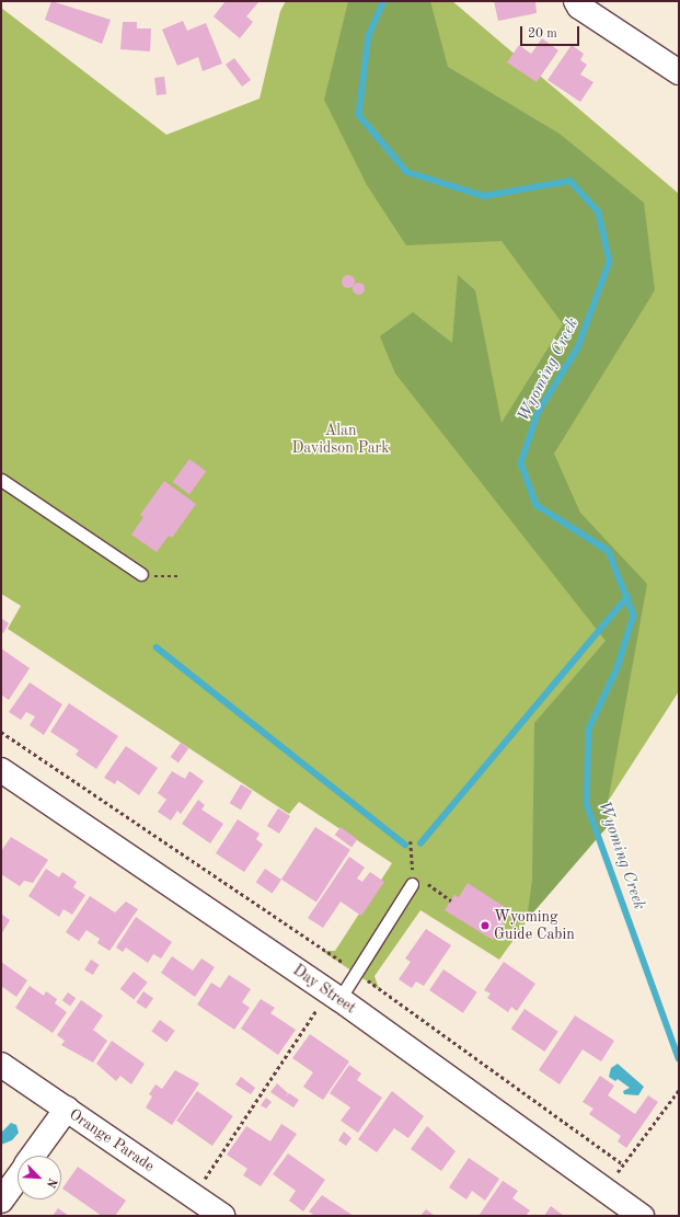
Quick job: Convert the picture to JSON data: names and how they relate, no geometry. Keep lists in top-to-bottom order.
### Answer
{
  "streets": {
    "street": ["Day Street", "Orange Parade"]
  },
  "water": ["Wyoming Creek"],
  "parks": ["Alan Davidson Park"],
  "places": ["Wyoming Guide Cabin"],
  "scale_bar": "20 m",
  "north": "bottom right"
}
